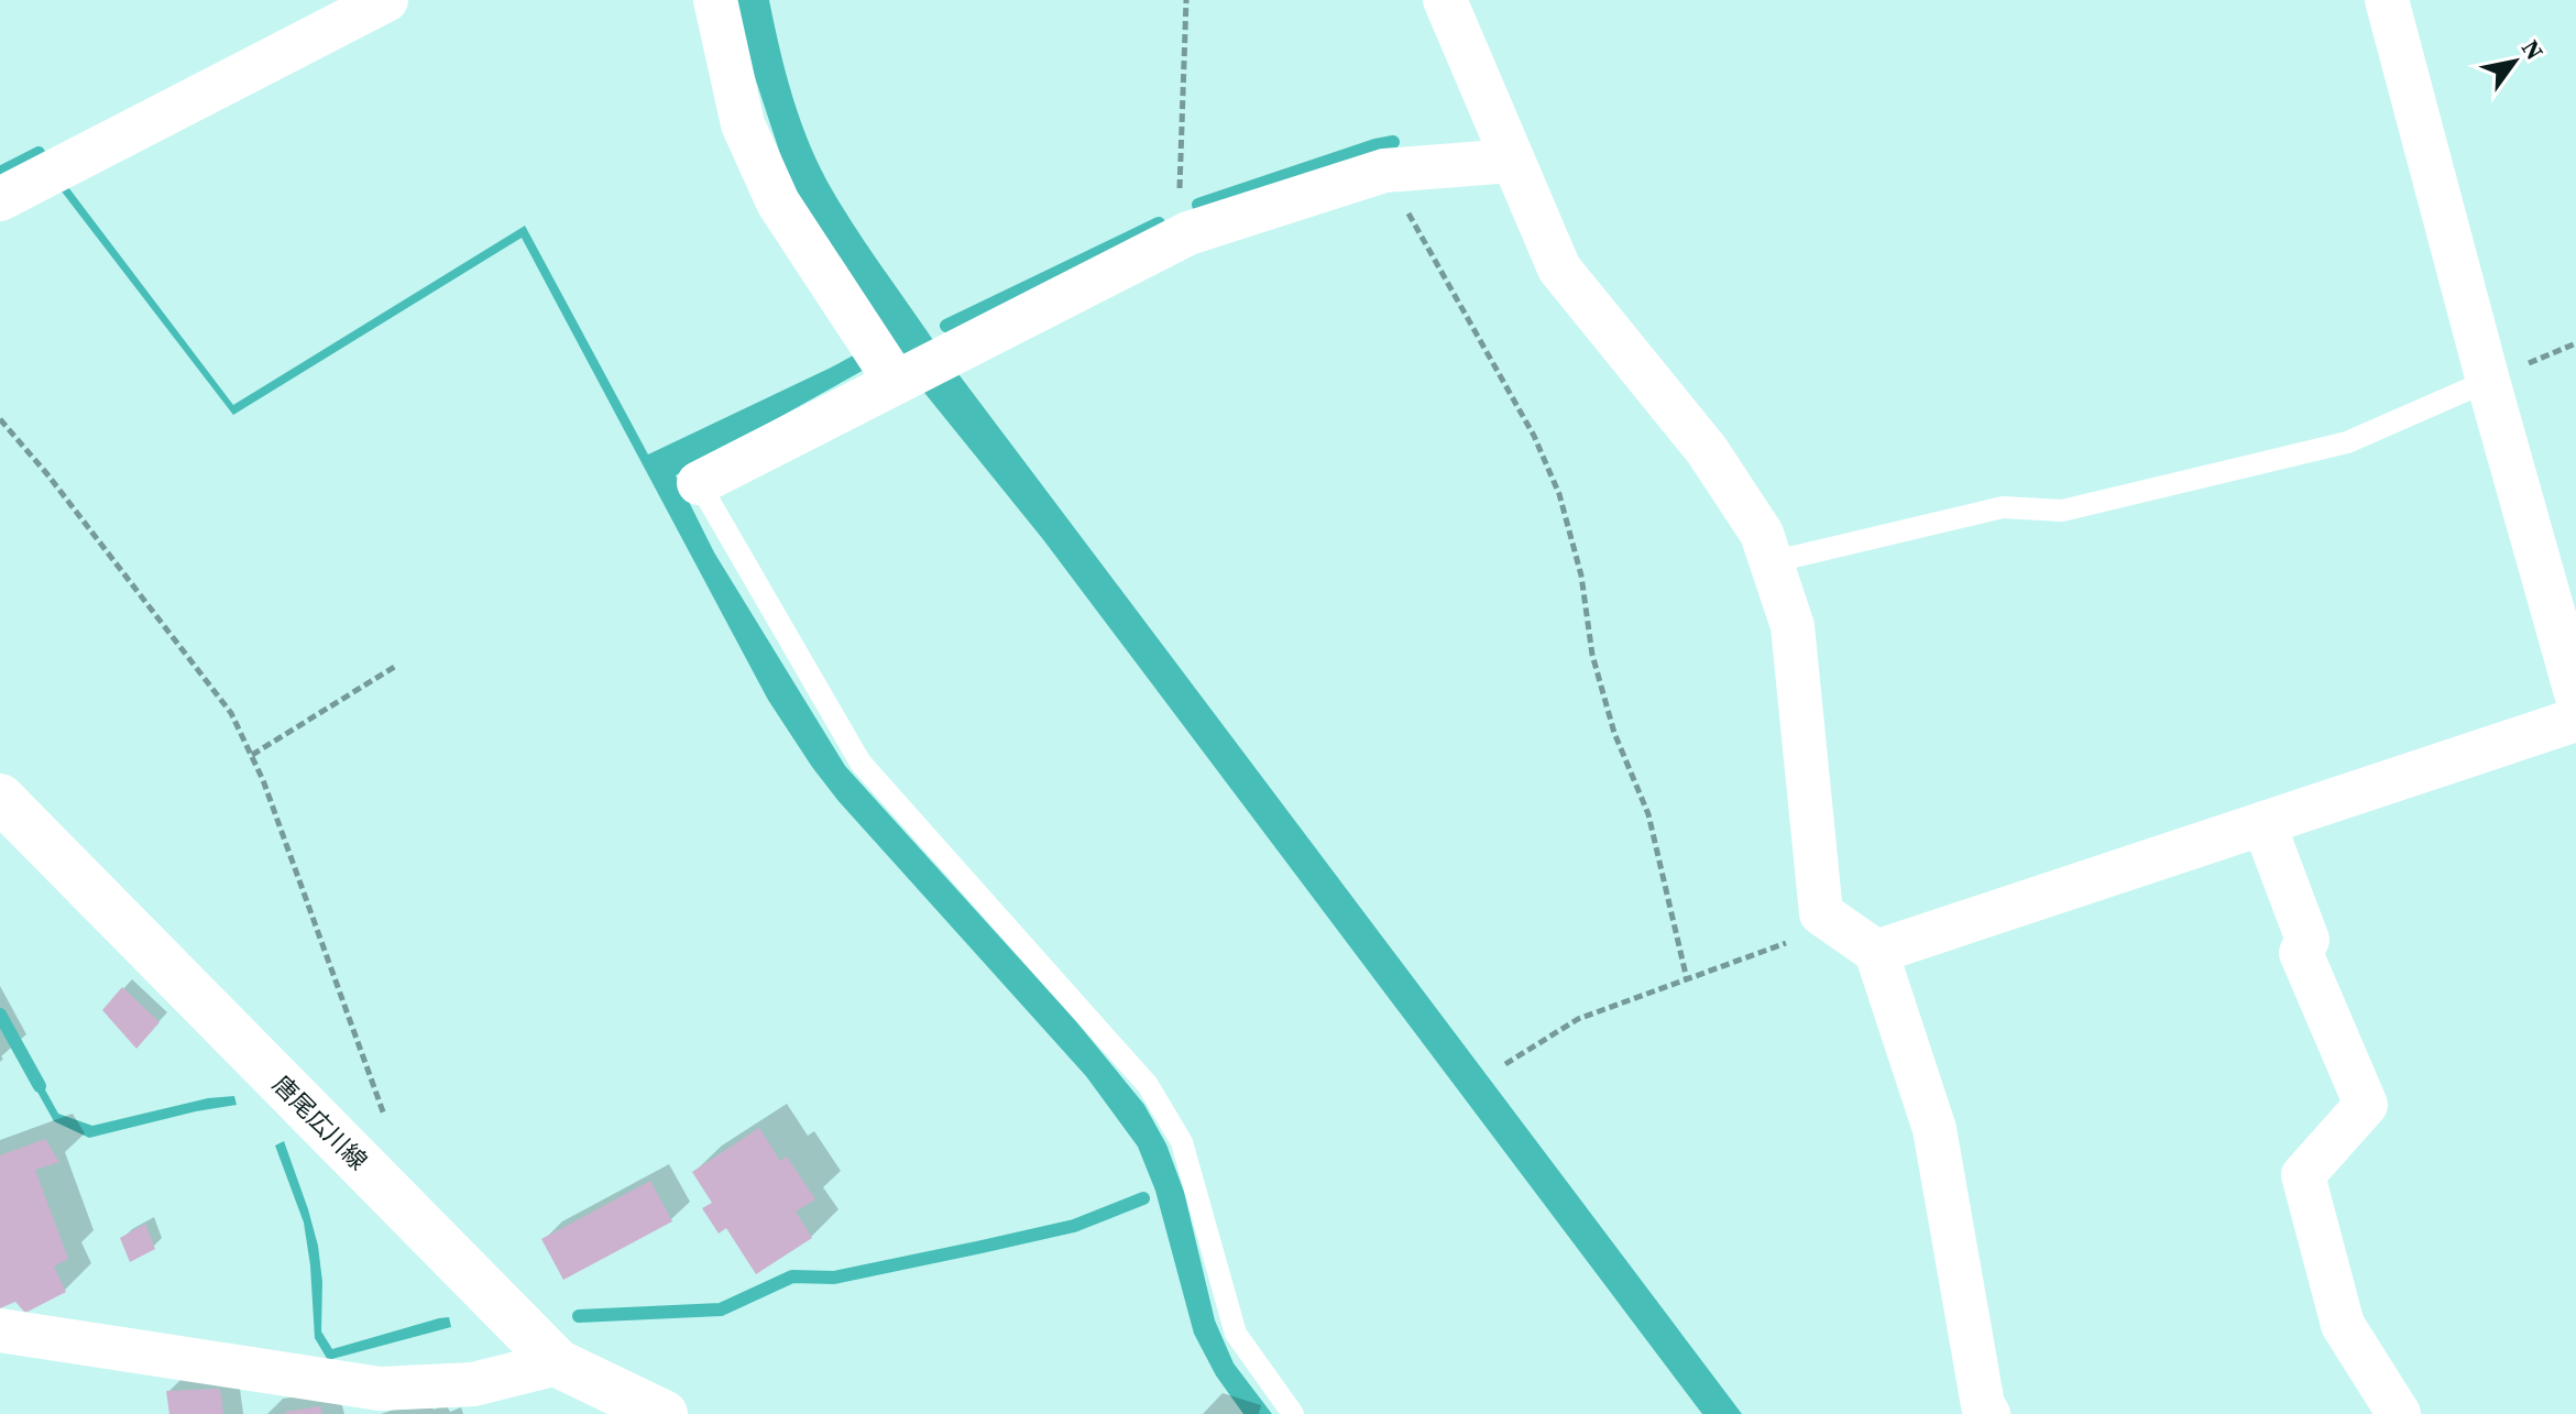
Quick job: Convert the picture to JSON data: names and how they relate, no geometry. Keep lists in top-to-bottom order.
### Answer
{
  "streets": {
    "main road": ["唐尾広川線"]
  },
  "north": "top right"
}
